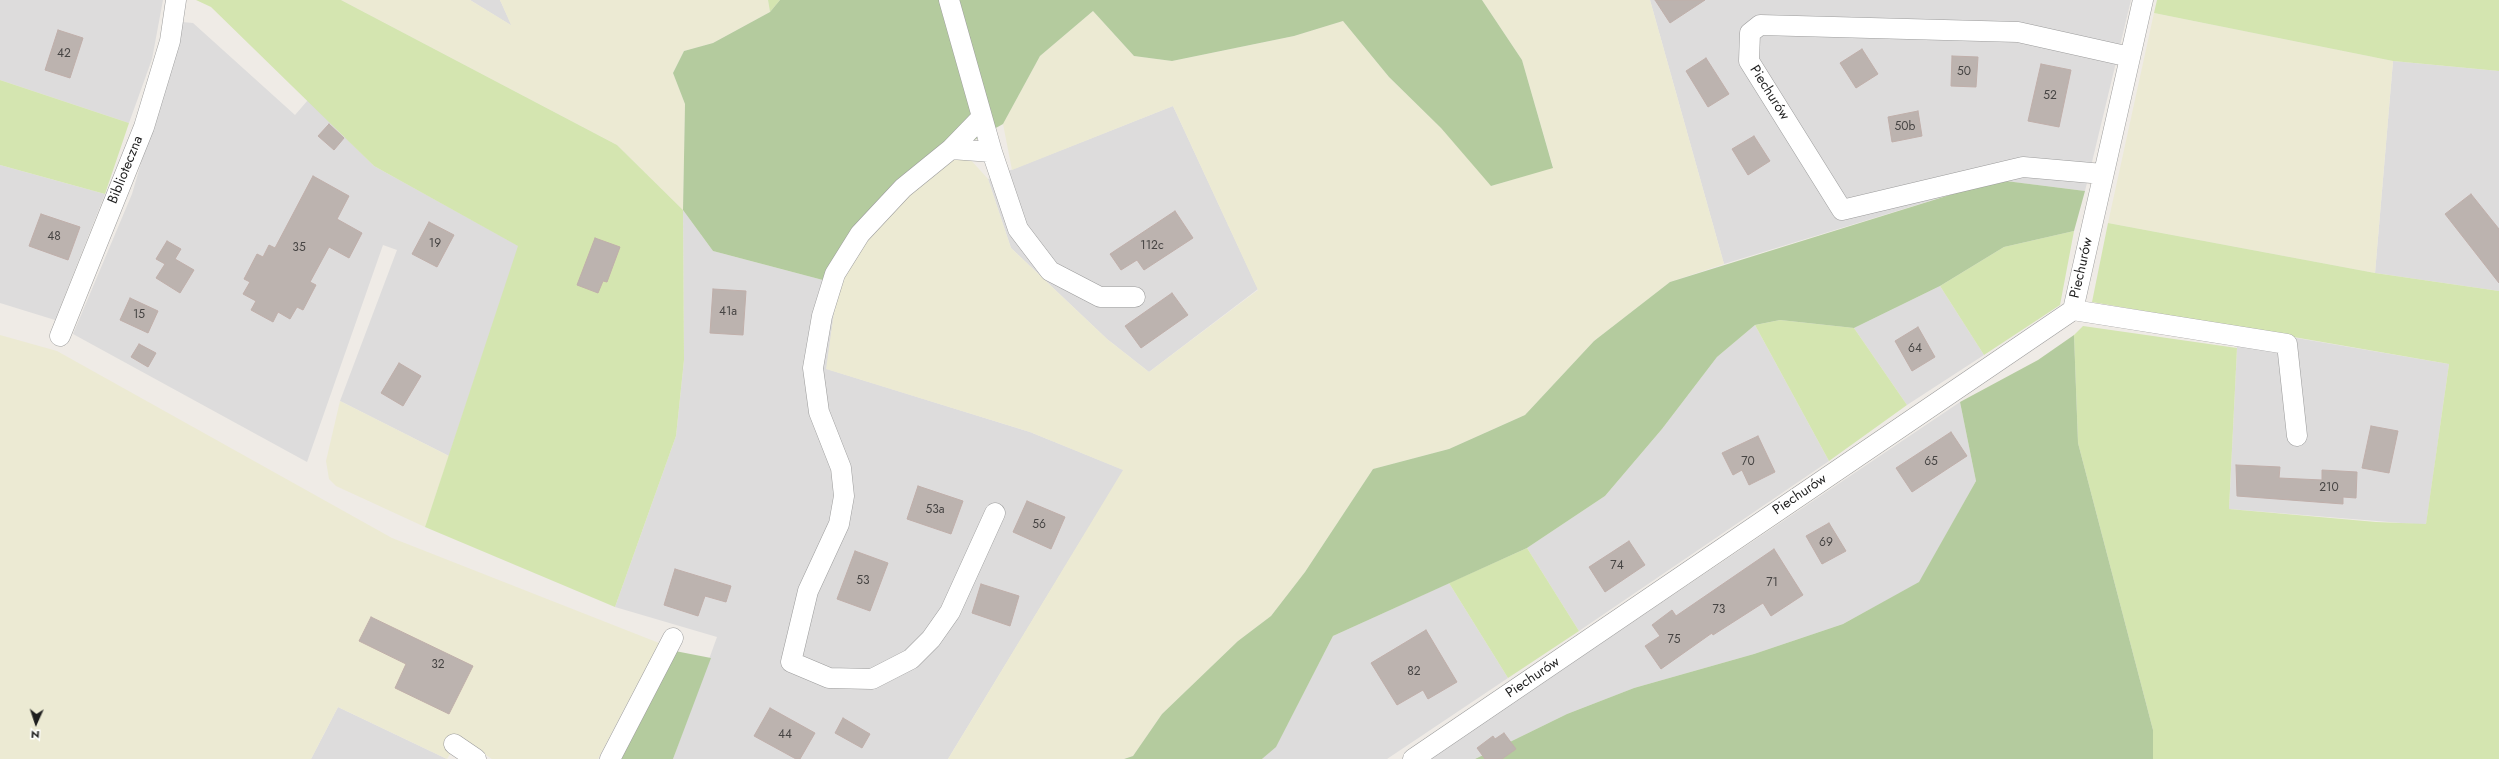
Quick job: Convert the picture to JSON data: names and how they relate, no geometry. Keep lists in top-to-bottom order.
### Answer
{
  "streets": {
    "street": ["Piechurów", "Biblioteczna"]
  },
  "house_numbers": [
    "42",
    "50",
    "52",
    "50b",
    "48",
    "19",
    "112c",
    "35",
    "41a",
    "15",
    "64",
    "70",
    "65",
    "210",
    "53a",
    "56",
    "69",
    "74",
    "53",
    "71",
    "73",
    "75",
    "32",
    "82",
    "44"
  ],
  "north": "bottom"
}
